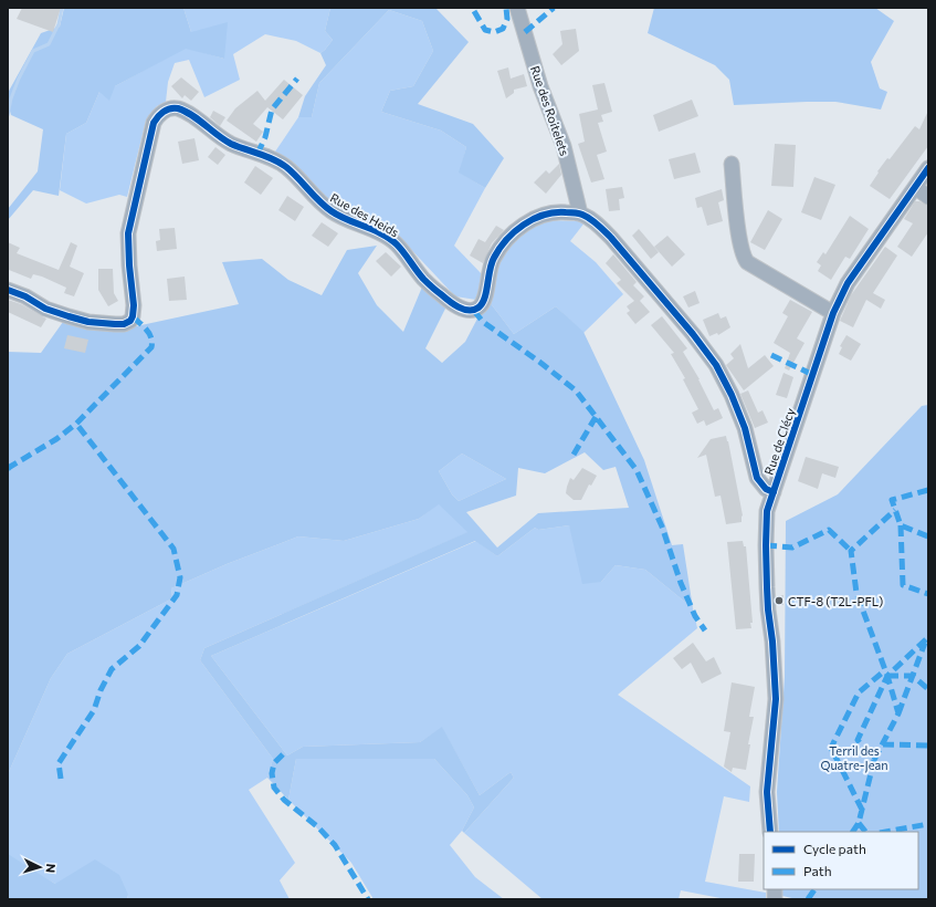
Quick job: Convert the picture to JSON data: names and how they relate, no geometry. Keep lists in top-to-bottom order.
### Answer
{
  "streets": {
    "street": ["Rue des Roitelets", "Rue des Heids", "Rue de Clécy"]
  },
  "crossings": [
    ["Rue des Roitelets", "Rue des Heids"]
  ],
  "parks": ["Terril des Quatre-Jean"],
  "places": ["CTF-8 (T2L-PFL)"],
  "legend": ["Cycle path", "Path"],
  "north": "right"
}
